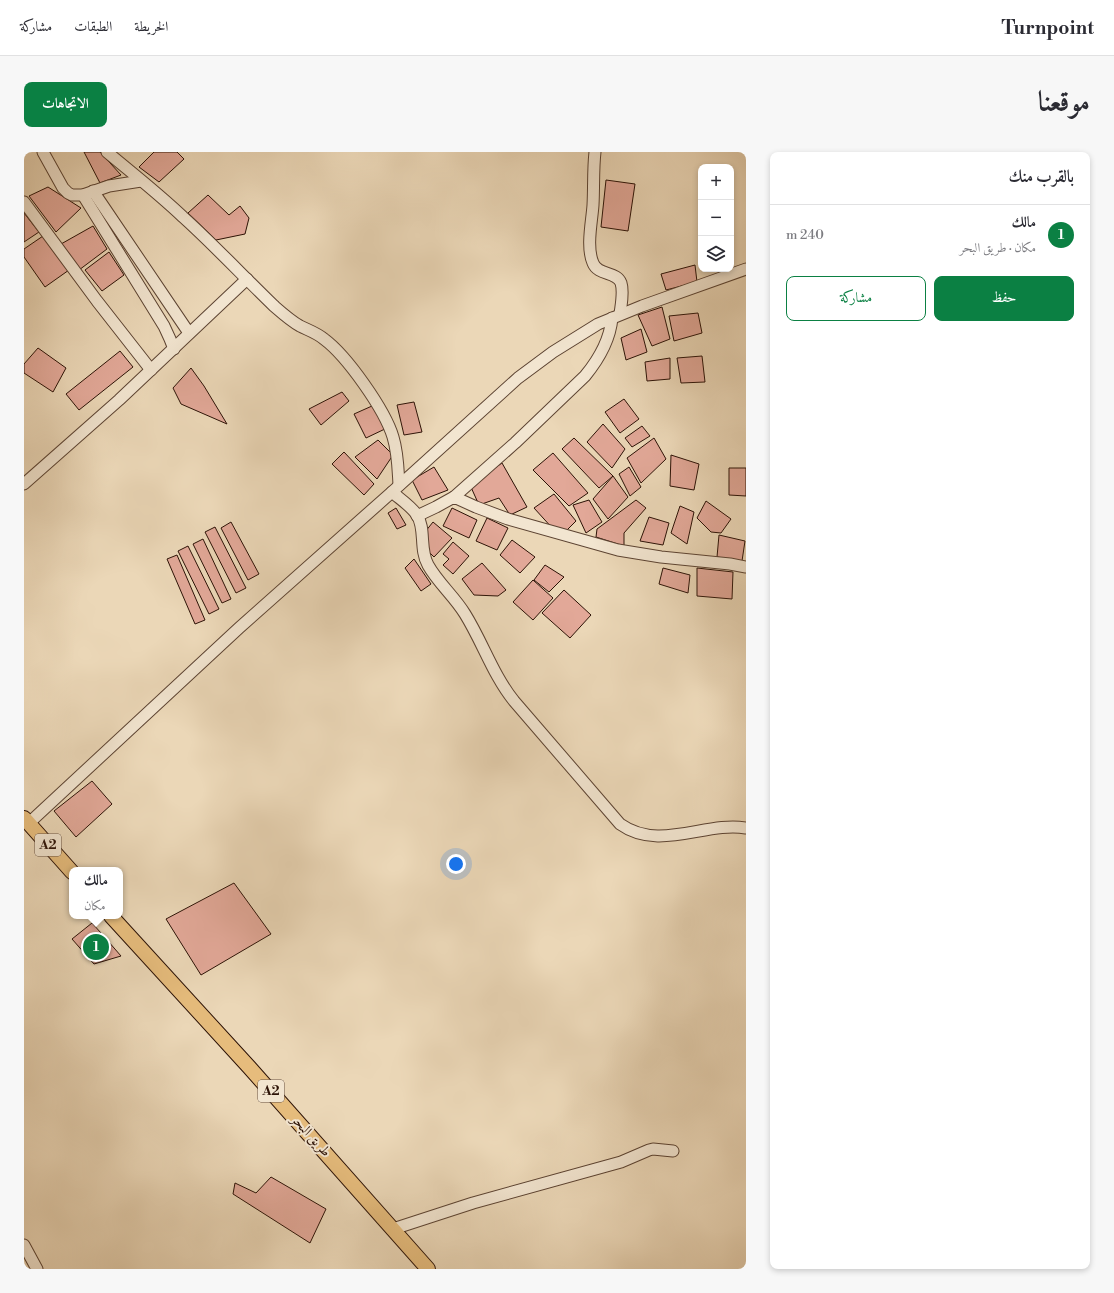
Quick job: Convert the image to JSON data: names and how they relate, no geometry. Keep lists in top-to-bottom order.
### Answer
{
  "streets": {
    "main road": ["A2", "طريق البحر"]
  },
  "page": {
    "header": "Turnpoint",
    "nav": ["الخريطة", "الطبقات", "مشاركة"],
    "title": "موقعنا",
    "buttons": [
      "الاتجاهات",
      ["حفظ", "مشاركة"]
    ],
    "heading": "بالقرب منك",
    "map_buttons": ["+", "−"],
    "list": [
      {
        "mark": "1",
        "name": "مالك",
        "note": "مكان · طريق البحر",
        "value": "240 m"
      }
    ],
    "popup": ["مالك", "مكان"],
    "pins": "1"
  }
}
